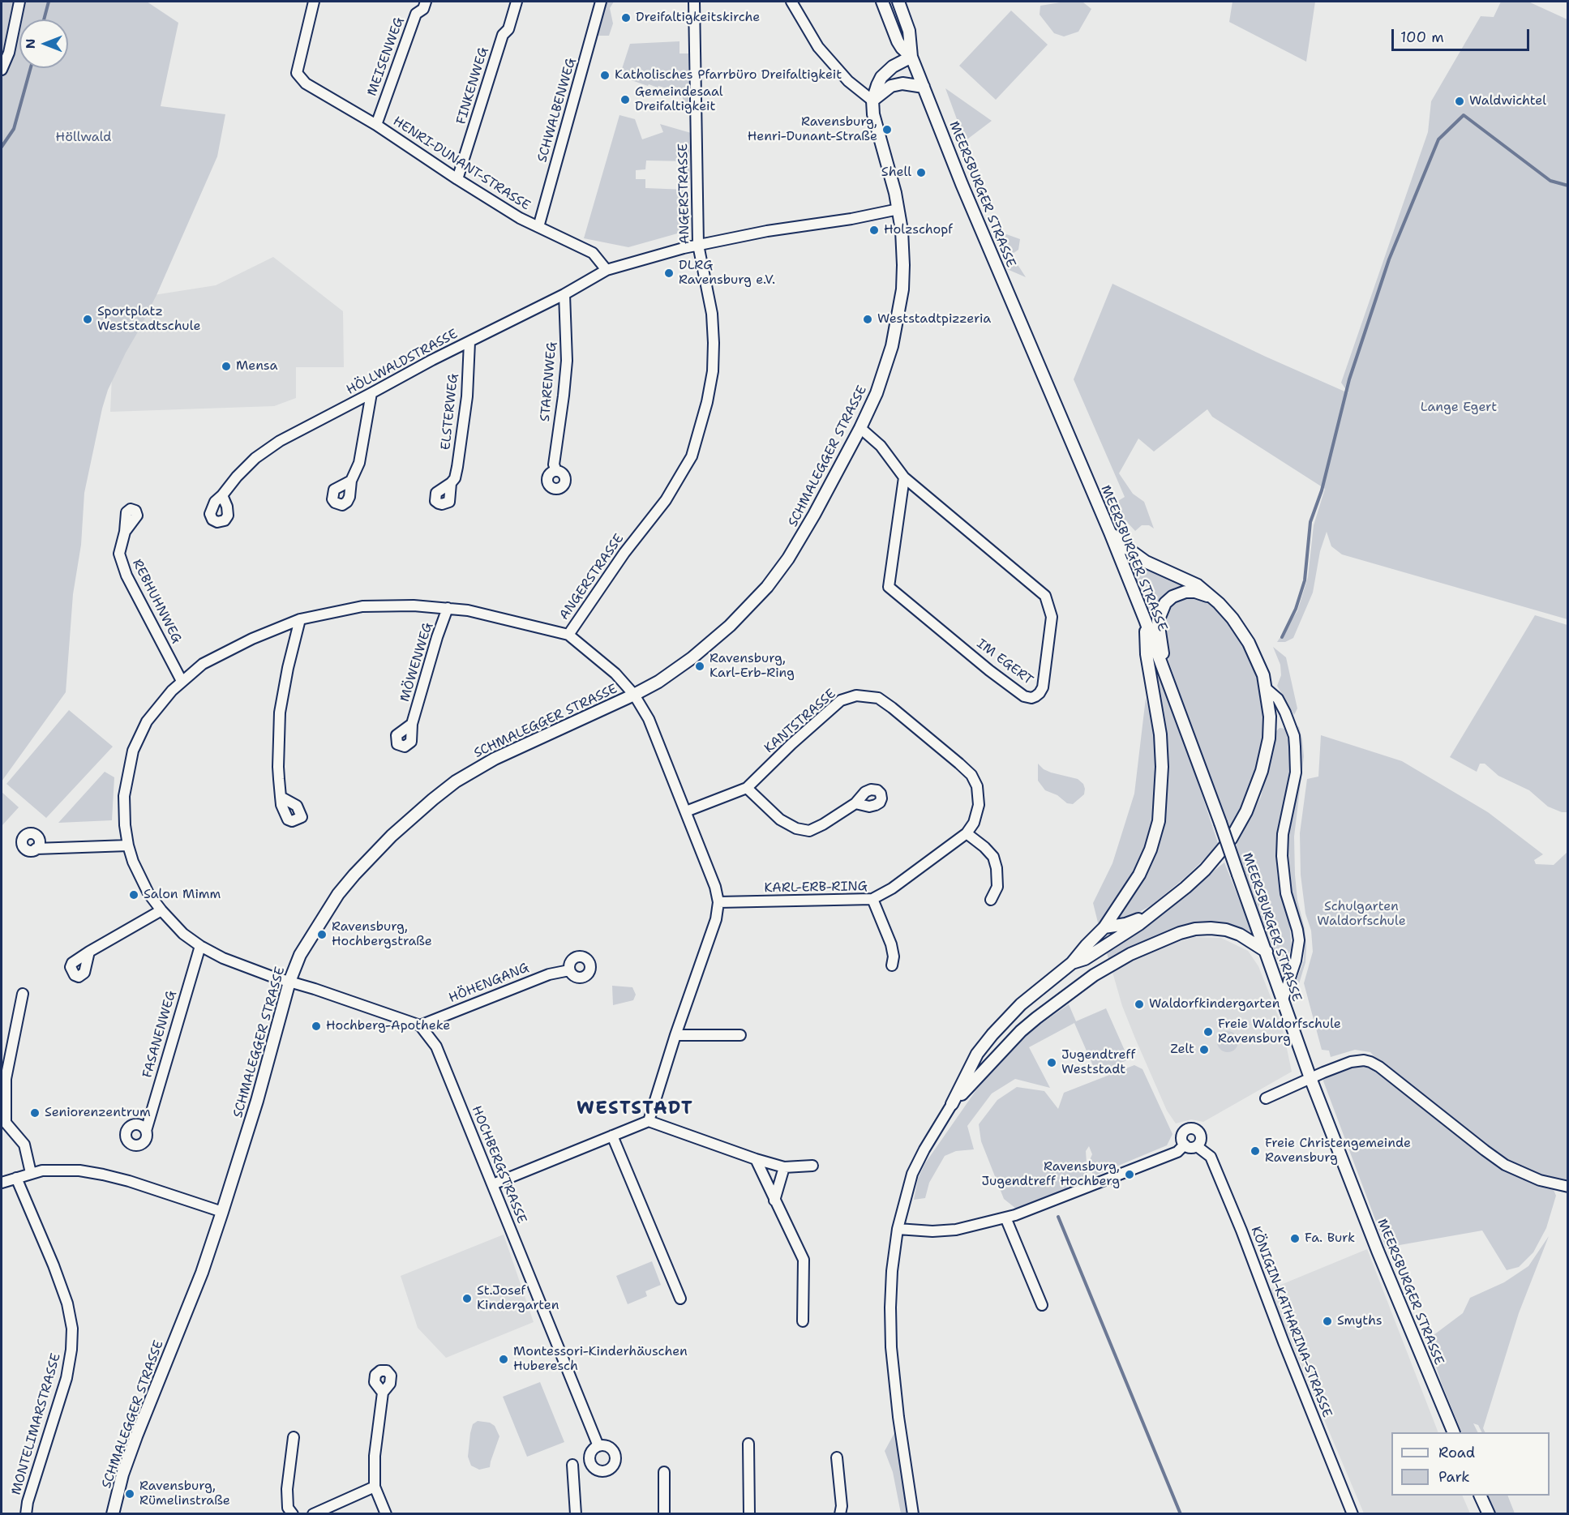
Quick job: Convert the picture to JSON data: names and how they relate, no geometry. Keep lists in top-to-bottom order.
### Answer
{
  "streets": {
    "street": [
      "MEISENWEG",
      "FINKENWEG",
      "SCHWALBENWEG",
      "HENRI-DUNANT-STRASSE",
      "ANGERSTRASSE",
      "MEERSBURGER STRASSE",
      "HÖLLWALDSTRASSE",
      "STARENWEG",
      "ELSTERWEG",
      "SCHMALEGGER STRASSE",
      "REBHUHNWEG",
      "MÖWENWEG",
      "IM EGERT",
      "KANTSTRASSE",
      "KARL-ERB-RING",
      "HÖHENGANG",
      "FASANENWEG",
      "HOCHBERGSTRASSE",
      "KÖNIGIN-KATHARINA-STRASSE",
      "MONTELIMARSTRASSE"
    ]
  },
  "crossings": [
    ["MEISENWEG", "HENRI-DUNANT-STRASSE"],
    ["FINKENWEG", "HENRI-DUNANT-STRASSE"],
    ["SCHWALBENWEG", "HENRI-DUNANT-STRASSE"],
    ["HENRI-DUNANT-STRASSE", "HÖLLWALDSTRASSE"],
    ["MEERSBURGER STRASSE", "SCHMALEGGER STRASSE"],
    ["HÖLLWALDSTRASSE", "STARENWEG"],
    ["HÖLLWALDSTRASSE", "ELSTERWEG"],
    ["SCHMALEGGER STRASSE", "IM EGERT"],
    ["KANTSTRASSE", "KARL-ERB-RING"],
    ["HÖHENGANG", "HOCHBERGSTRASSE"]
  ],
  "districts": ["WESTSTADT"],
  "parks": ["Höllwald", "Lange Egert", "Schulgarten Waldorfschule"],
  "places": [
    "Dreifaltigkeitskirche",
    "Katholisches Pfarrbüro Dreifaltigkeit",
    "Gemeindesaal Dreifaltigkeit",
    "Waldwichtel",
    "Ravensburg, Henri-Dunant-Straße",
    "Shell",
    "Holzschopf",
    "DLRG Ravensburg e.V.",
    "Sportplatz Weststadtschule",
    "Weststadtpizzeria",
    "Mensa",
    "Ravensburg, Karl-Erb-Ring",
    "Salon Mimm",
    "Ravensburg, Hochbergstraße",
    "Waldorfkindergarten",
    "Hochberg-Apotheke",
    "Freie Waldorfschule Ravensburg",
    "Zelt",
    "Jugendtreff Weststadt",
    "Seniorenzentrum",
    "Freie Christengemeinde Ravensburg",
    "Ravensburg, Jugendtreff Hochberg",
    "Fa. Burk",
    "St.Josef Kindergarten",
    "Smyths",
    "Montessori-Kinderhäuschen Huberesch",
    "Ravensburg, Rümelinstraße"
  ],
  "legend": ["Road", "Park"],
  "scale_bar": "100 m",
  "north": "left"
}
